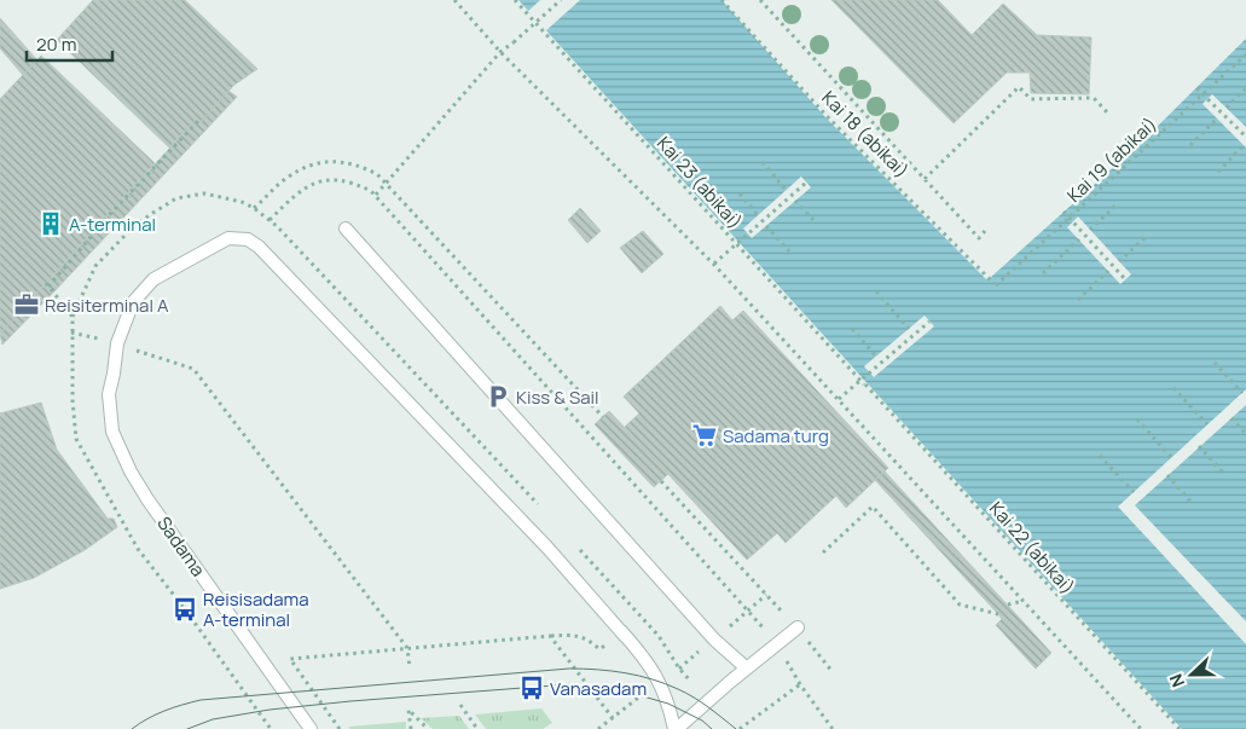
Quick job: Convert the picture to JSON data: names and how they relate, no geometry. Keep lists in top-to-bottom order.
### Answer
{
  "streets": {
    "lane": ["Sadama"],
    "path": [
      "Kai 18 (abikai)",
      "Kai 19 (abikai)",
      "Kai 23 (abikai)",
      "Kai 22 (abikai)"
    ]
  },
  "crossings": [
    ["Kai 18 (abikai)", "Kai 19 (abikai)"],
    ["Kai 23 (abikai)", "Kai 22 (abikai)"]
  ],
  "places": {
    "building": ["A-terminal"],
    "office": ["Reisiterminal A"],
    "parking": ["Kiss & Sail"],
    "supermarket": ["Sadama turg"],
    "bus stop": ["Reisisadama A-terminal", "Vanasadam"]
  },
  "scale_bar": "20 m",
  "north": "left"
}
